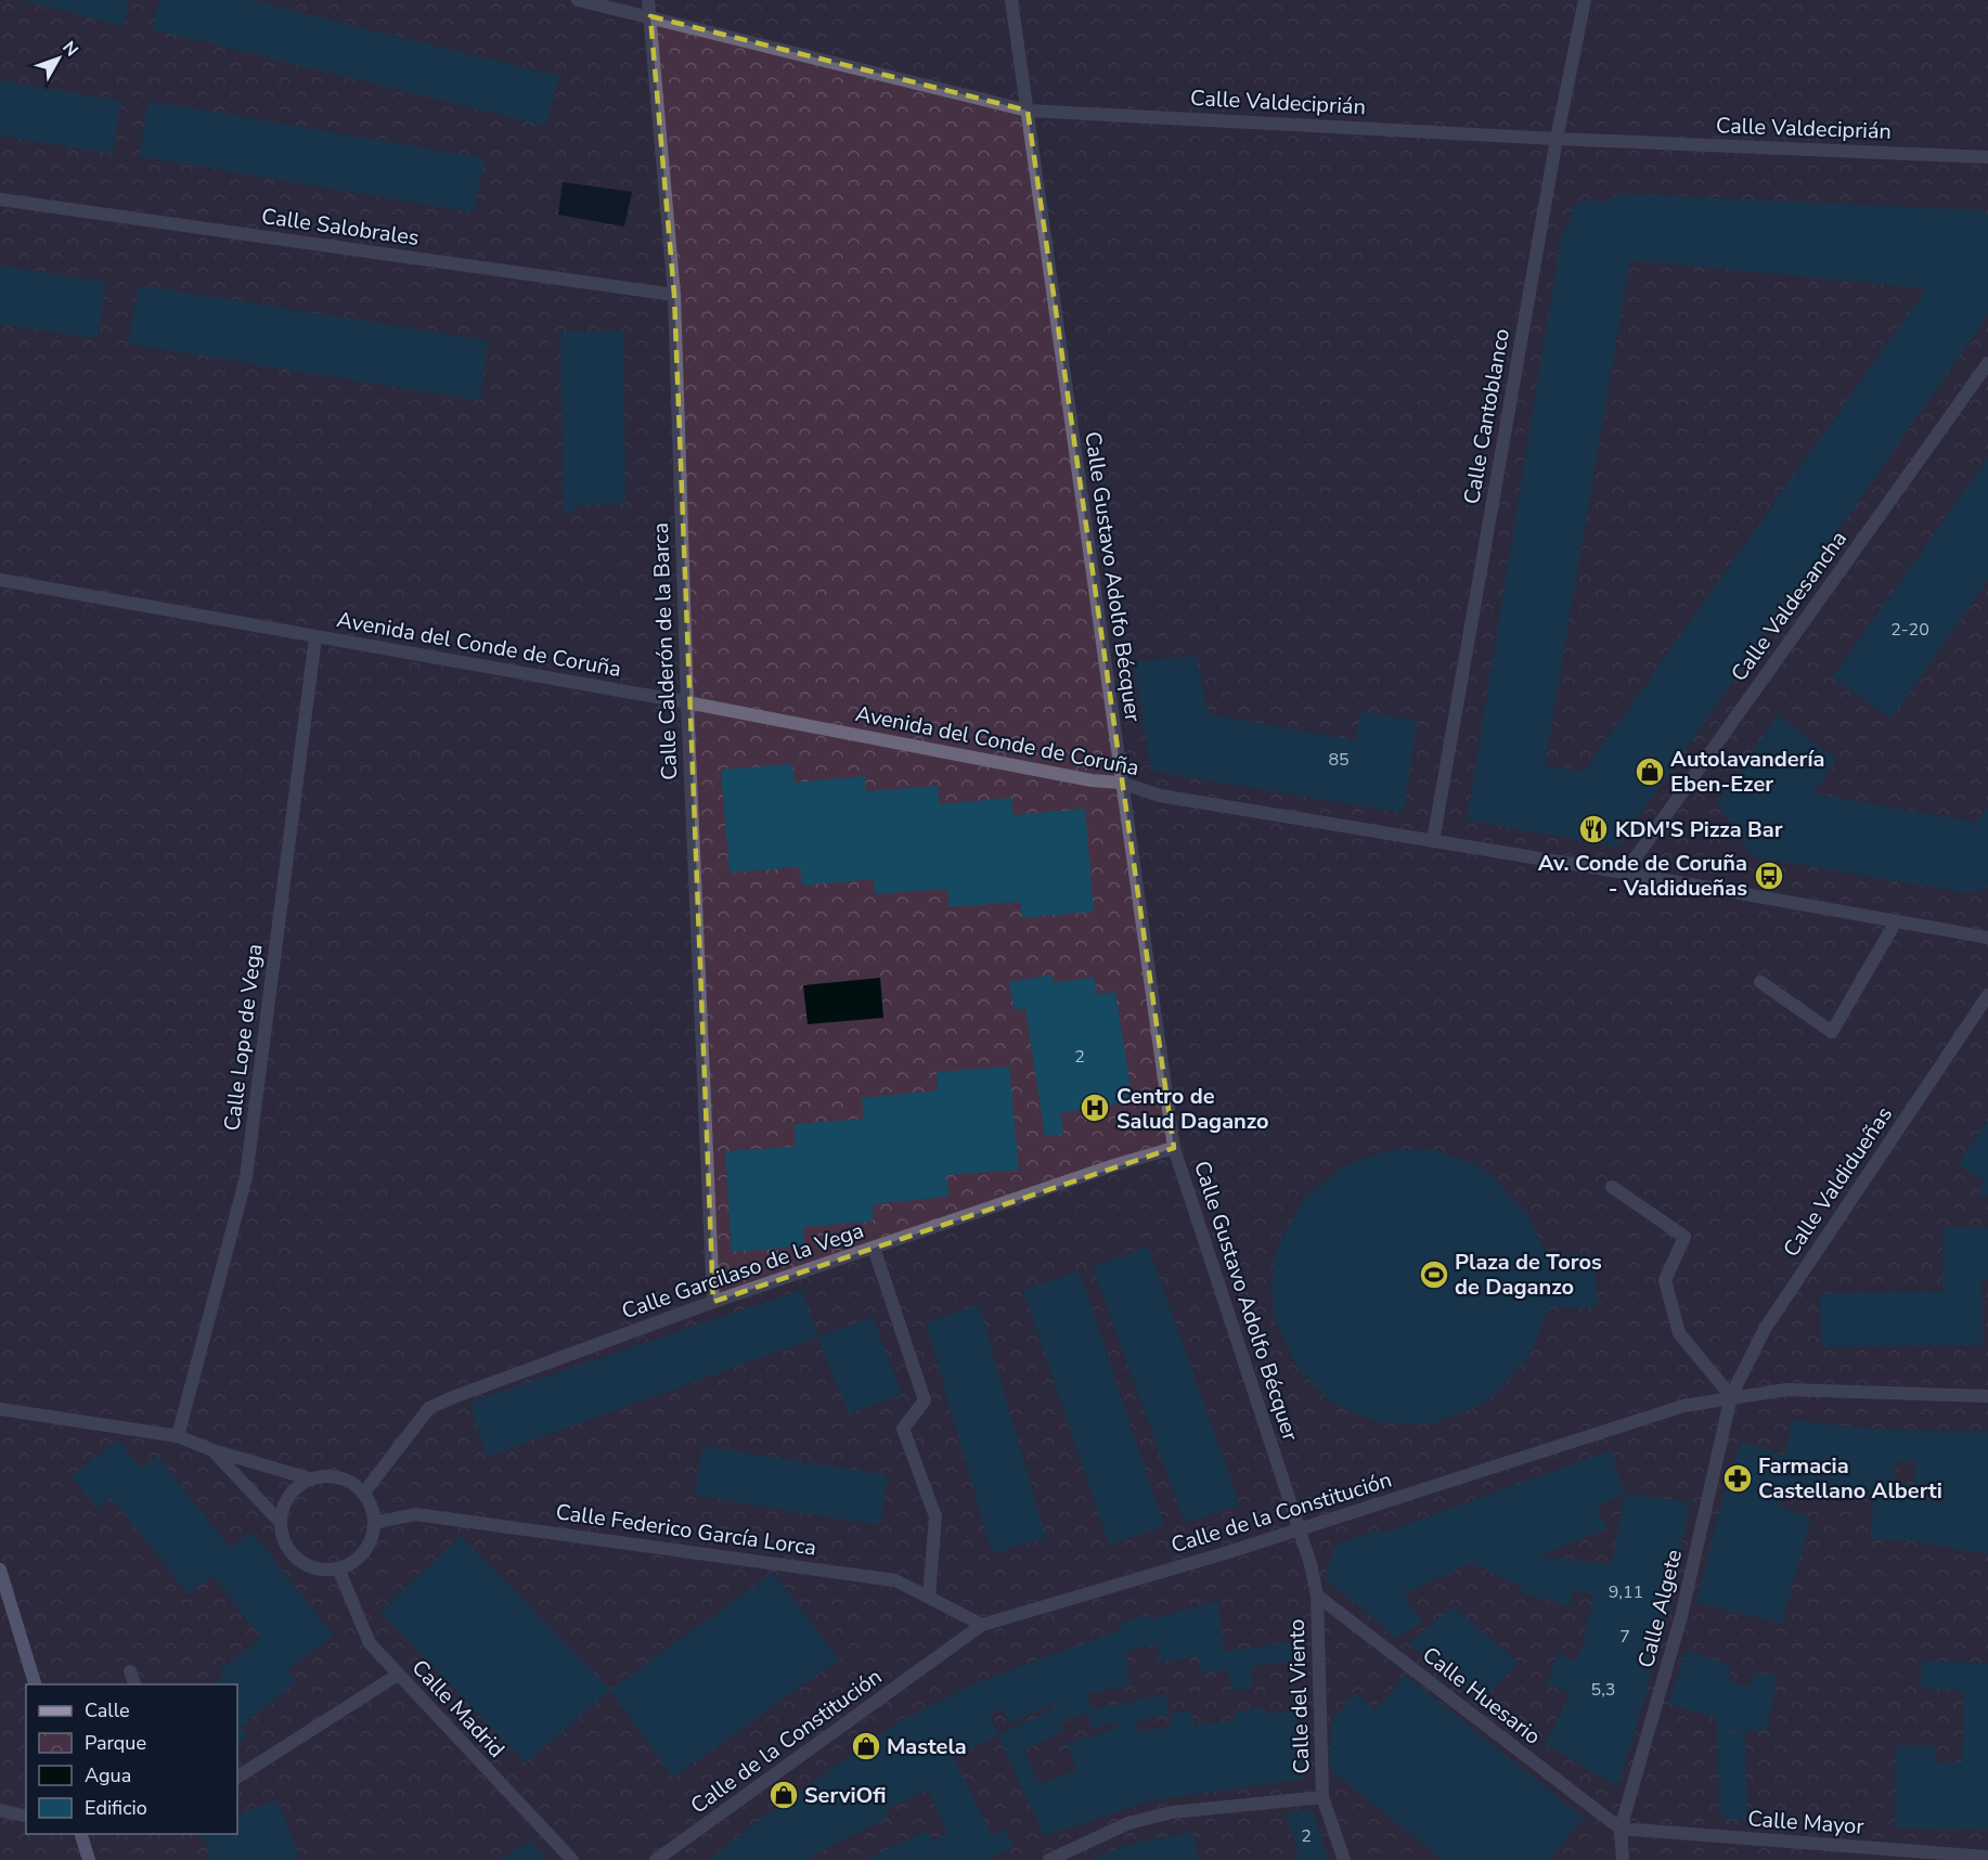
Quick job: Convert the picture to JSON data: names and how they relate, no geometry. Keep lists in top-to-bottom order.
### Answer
{
  "streets": {
    "street": [
      "Calle Valdeciprián",
      "Calle Salobrales",
      "Calle Cantoblanco",
      "Calle Gustavo Adolfo Bécquer",
      "Calle Valdesancha",
      "Avenida del Conde de Coruña",
      "Calle Calderón de la Barca",
      "Calle Lope de Vega",
      "Calle Valdidueñas",
      "Calle Garcilaso de la Vega",
      "Calle de la Constitución",
      "Calle Federico García Lorca",
      "Calle Algete",
      "Calle Huesario",
      "Calle del Viento",
      "Calle Madrid",
      "Calle Mayor"
    ]
  },
  "crossings": [
    ["Calle Valdeciprián", "Calle Cantoblanco"],
    ["Calle Valdeciprián", "Calle Gustavo Adolfo Bécquer"],
    ["Calle Valdeciprián", "Calle Calderón de la Barca"],
    ["Calle Salobrales", "Calle Calderón de la Barca"],
    ["Calle Cantoblanco", "Avenida del Conde de Coruña"],
    ["Calle Gustavo Adolfo Bécquer", "Avenida del Conde de Coruña"],
    ["Calle Gustavo Adolfo Bécquer", "Calle Garcilaso de la Vega"],
    ["Calle Gustavo Adolfo Bécquer", "Calle de la Constitución"],
    ["Calle Gustavo Adolfo Bécquer", "Calle del Viento"],
    ["Calle Valdesancha", "Avenida del Conde de Coruña"],
    ["Avenida del Conde de Coruña", "Calle Calderón de la Barca"],
    ["Avenida del Conde de Coruña", "Calle Lope de Vega"],
    ["Calle Calderón de la Barca", "Calle Garcilaso de la Vega"],
    ["Calle Valdidueñas", "Calle de la Constitución"],
    ["Calle Valdidueñas", "Calle Algete"],
    ["Calle Garcilaso de la Vega", "Calle Federico García Lorca"],
    ["Calle Garcilaso de la Vega", "Calle Madrid"],
    ["Calle de la Constitución", "Calle Federico García Lorca"],
    ["Calle de la Constitución", "Calle Algete"],
    ["Calle de la Constitución", "Calle del Viento"],
    ["Calle Federico García Lorca", "Calle Madrid"],
    ["Calle Algete", "Calle Huesario"],
    ["Calle Algete", "Calle Mayor"],
    ["Calle Huesario", "Calle del Viento"],
    ["Calle Huesario", "Calle Mayor"]
  ],
  "places": {
    "shop": ["Autolavandería Eben-Ezer", "Mastela", "ServiOfi"],
    "restaurant": ["KDM'S Pizza Bar"],
    "bus stop": ["Av. Conde de Coruña - Valdidueñas"],
    "hospital": ["Centro de Salud Daganzo"],
    "sports": ["Plaza de Toros de Daganzo"],
    "pharmacy": ["Farmacia Castellano Alberti"]
  },
  "house_numbers": [
    "2-20",
    "85",
    "2",
    "9,11",
    "7",
    "5,3",
    "2"
  ],
  "legend": [
    "Calle",
    "Parque",
    "Agua",
    "Edificio"
  ],
  "north": "top right"
}
